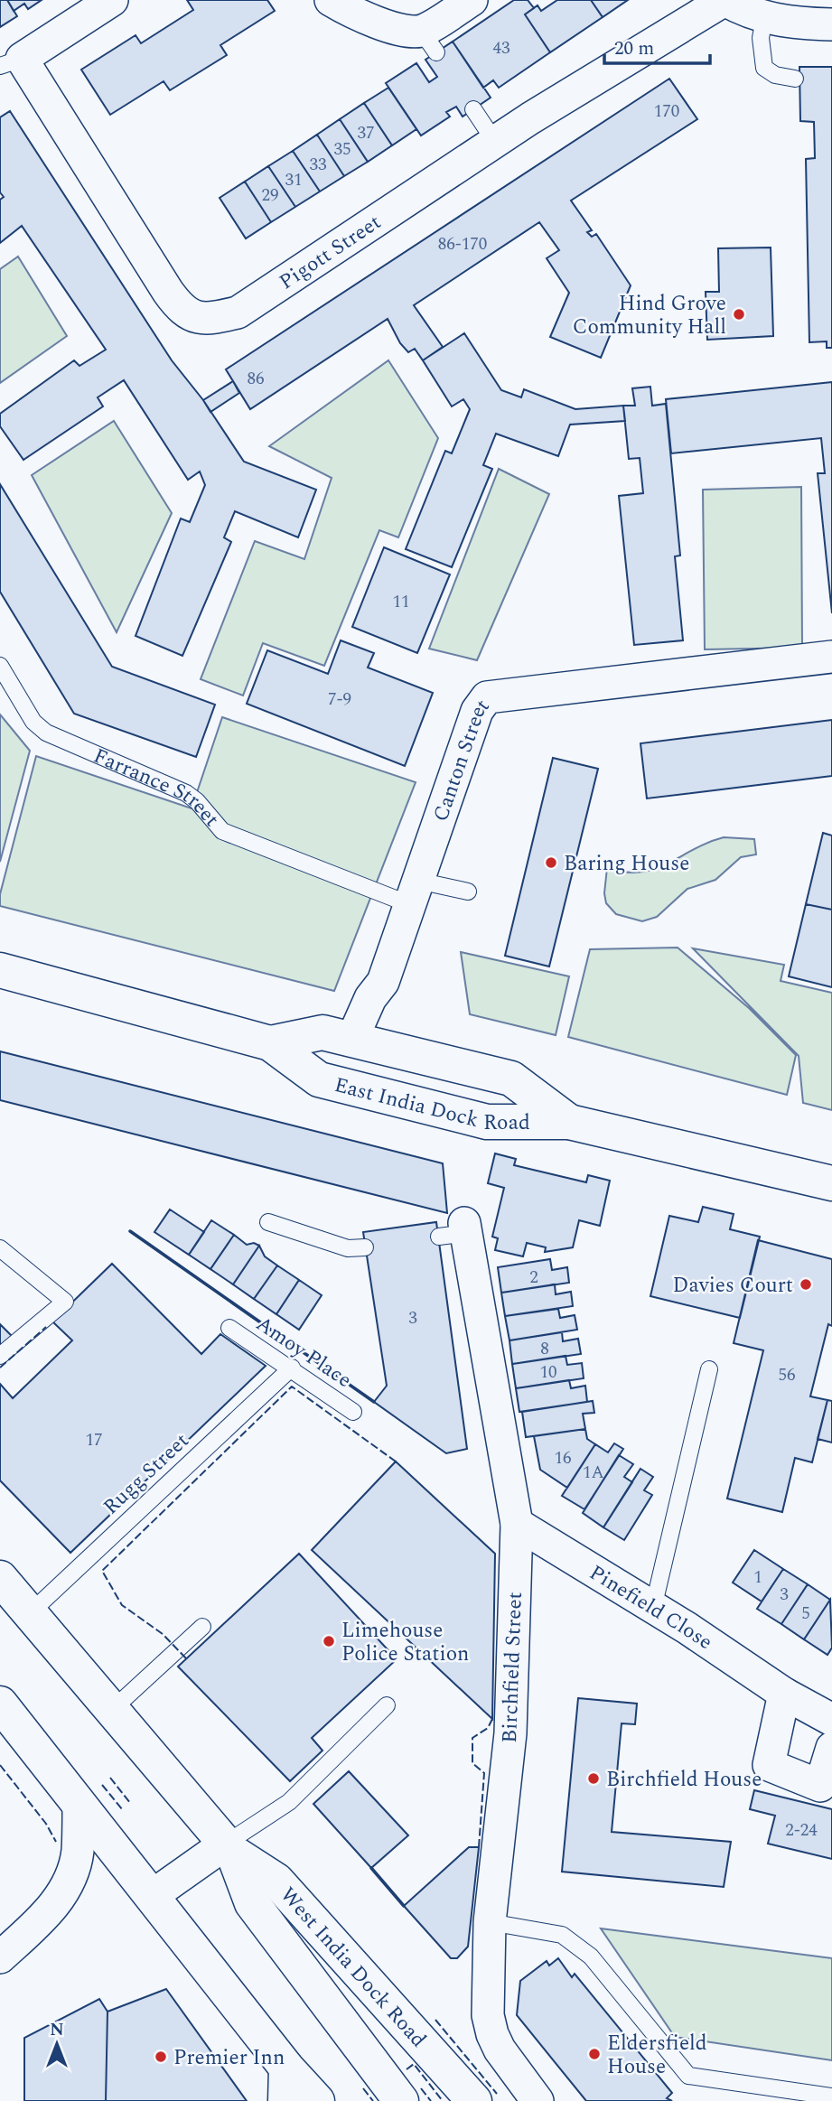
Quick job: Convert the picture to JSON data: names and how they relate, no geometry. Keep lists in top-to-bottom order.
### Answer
{
  "streets": {
    "highway": ["East India Dock Road", "West India Dock Road"],
    "street": [
      "Pigott Street",
      "Canton Street",
      "Pinefield Close",
      "Birchfield Street"
    ],
    "lane": ["Farrance Street", "Amoy Place", "Rugg Street"]
  },
  "crossings": [
    ["Canton Street", "Farrance Street"],
    ["Canton Street", "East India Dock Road"],
    ["Amoy Place", "Rugg Street"],
    ["Rugg Street", "West India Dock Road"],
    ["Pinefield Close", "Birchfield Street"]
  ],
  "places": [
    "Hind Grove Community Hall",
    "Baring House",
    "Davies Court",
    "Limehouse Police Station",
    "Birchfield House",
    "Eldersfield House",
    "Premier Inn"
  ],
  "house_numbers": [
    "43",
    "170",
    "37",
    "35",
    "33",
    "31",
    "29",
    "86-170",
    "86",
    "11",
    "7-9",
    "2",
    "3",
    "8",
    "10",
    "56",
    "17",
    "16",
    "1A",
    "1",
    "3",
    "5",
    "2-24"
  ],
  "scale_bar": "20 m",
  "north": "top"
}
